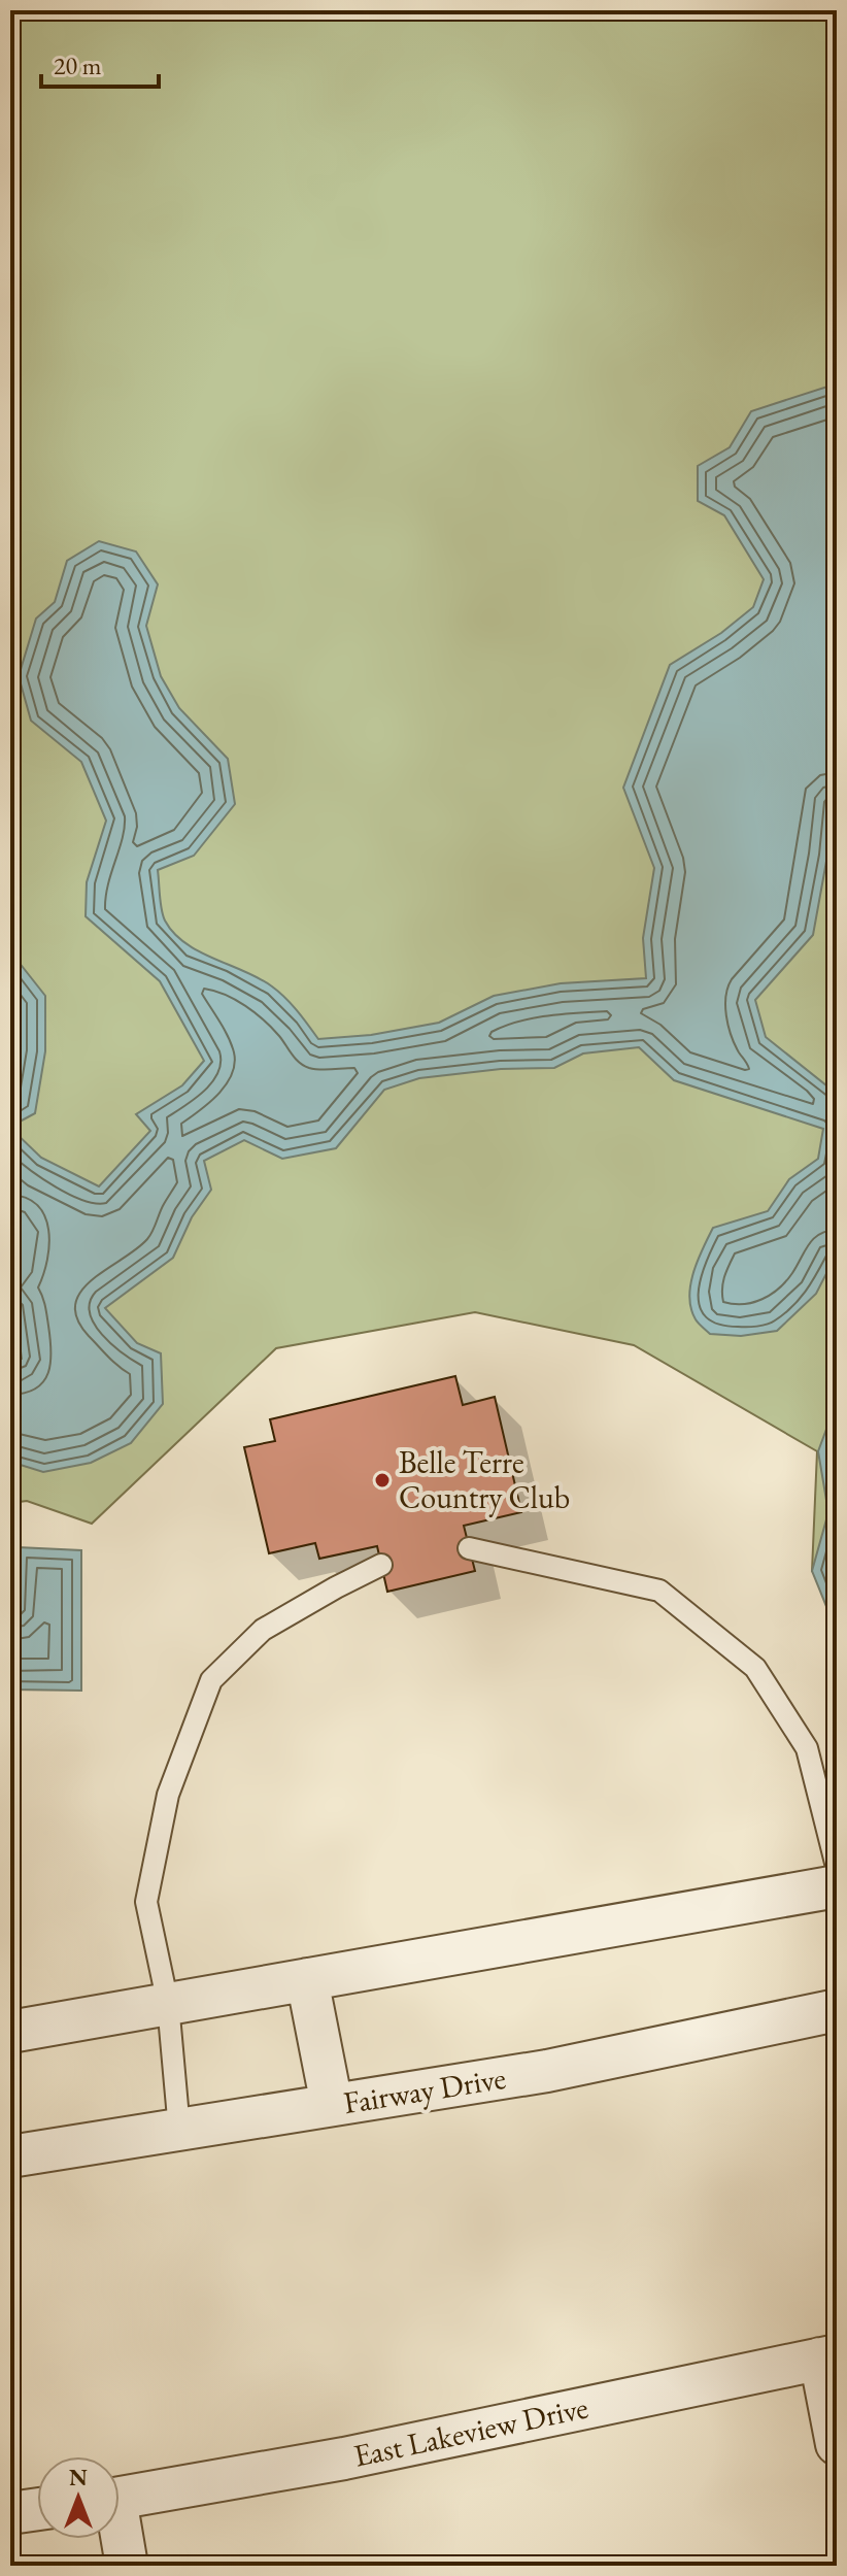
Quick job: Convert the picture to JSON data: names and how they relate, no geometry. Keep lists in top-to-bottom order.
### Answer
{
  "streets": {
    "street": ["Fairway Drive", "East Lakeview Drive"]
  },
  "places": ["Belle Terre Country Club"],
  "scale_bar": "20 m",
  "north": "top"
}
